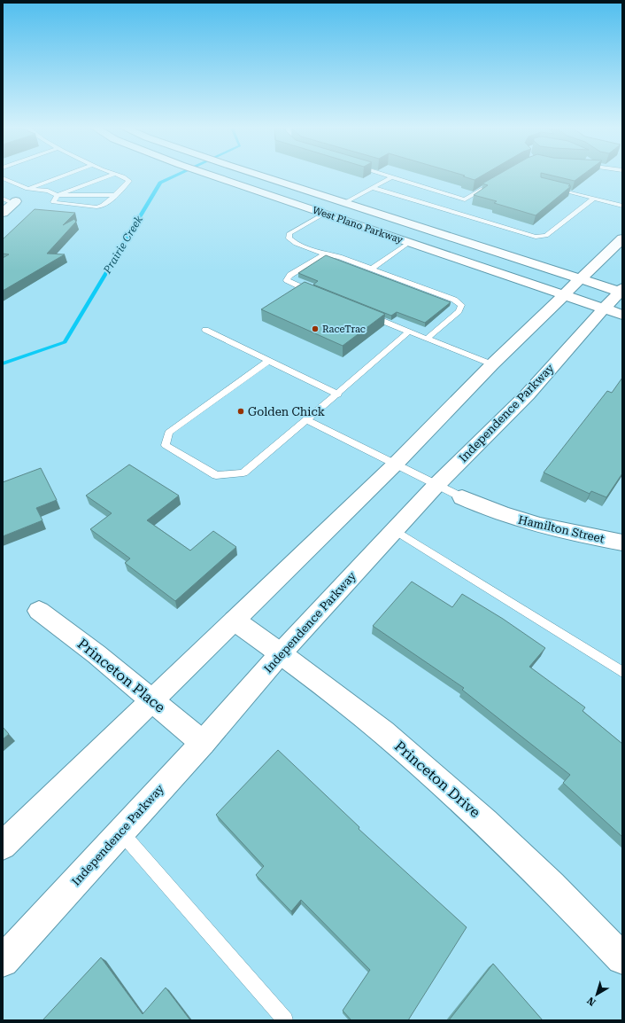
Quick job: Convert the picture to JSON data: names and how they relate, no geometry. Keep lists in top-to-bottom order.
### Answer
{
  "streets": {
    "main road": [
      "West Plano Parkway",
      "Independence Parkway",
      "Hamilton Street",
      "Princeton Place",
      "Princeton Drive"
    ]
  },
  "crossings": [
    ["West Plano Parkway", "Independence Parkway"],
    ["Independence Parkway", "Princeton Place"],
    ["Independence Parkway", "Princeton Drive"]
  ],
  "water": ["Prairie Creek"],
  "places": ["RaceTrac", "Golden Chick"],
  "north": "bottom left"
}
